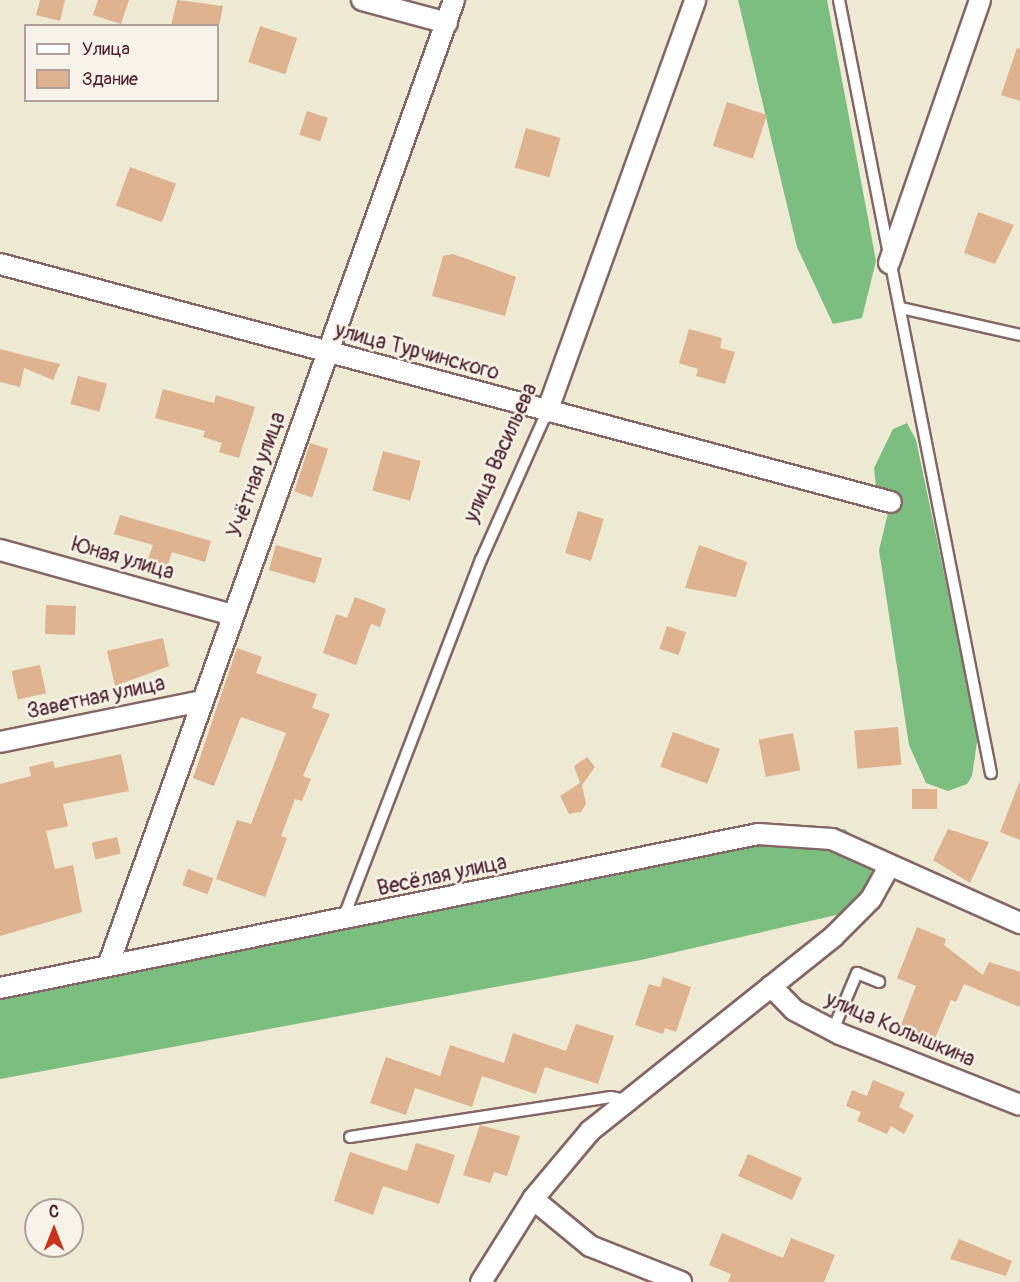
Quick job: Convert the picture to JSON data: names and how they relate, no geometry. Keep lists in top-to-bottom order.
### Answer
{
  "streets": {
    "street": [
      "улица Турчинского",
      "улица Васильева",
      "Учётная улица",
      "Юная улица",
      "Заветная улица",
      "Весёлая улица",
      "улица Колышкина"
    ]
  },
  "crossings": [
    ["улица Турчинского", "улица Васильева"],
    ["улица Турчинского", "Учётная улица"],
    ["улица Васильева", "Весёлая улица"],
    ["Учётная улица", "Юная улица"],
    ["Учётная улица", "Заветная улица"],
    ["Учётная улица", "Весёлая улица"]
  ],
  "legend": ["Улица", "Здание"],
  "north": "top"
}
